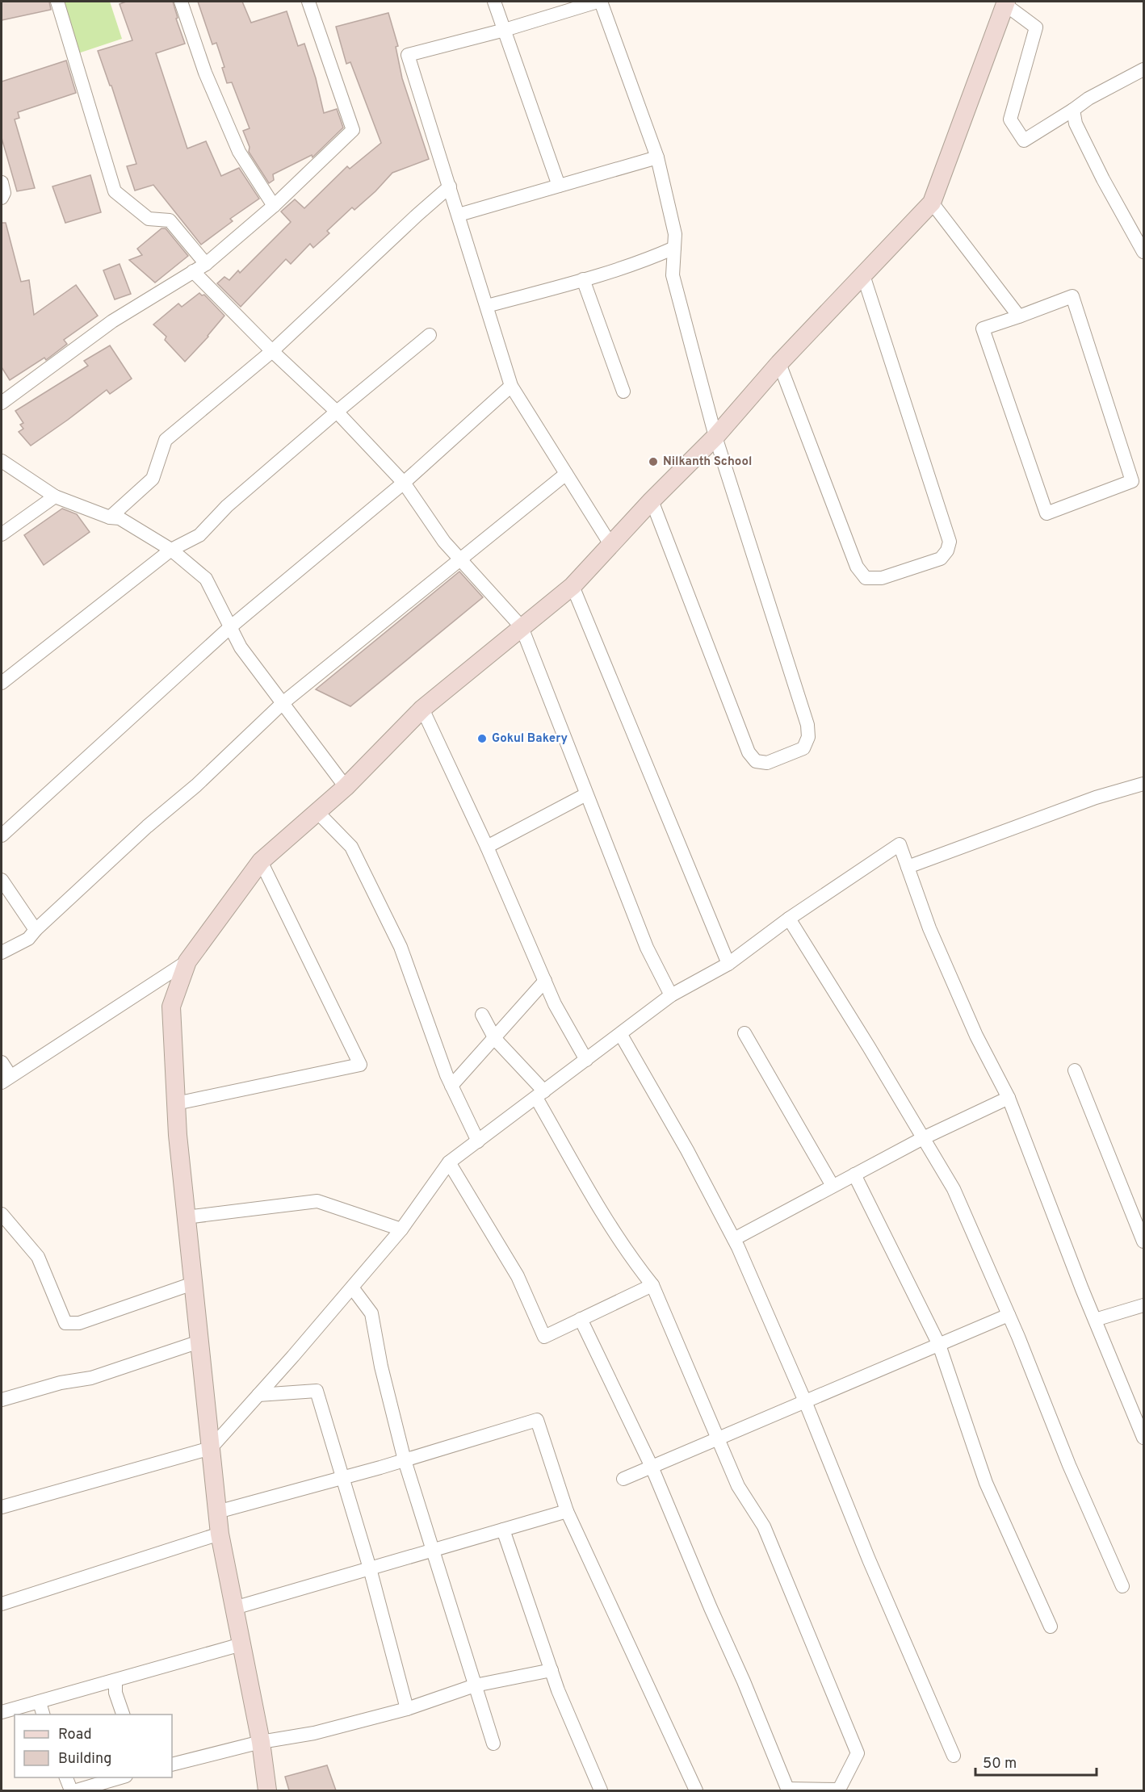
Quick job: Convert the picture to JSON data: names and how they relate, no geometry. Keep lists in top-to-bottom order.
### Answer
{
  "places": ["Nilkanth School", "Gokul Bakery"],
  "legend": ["Road", "Building"],
  "scale_bar": "50 m"
}
